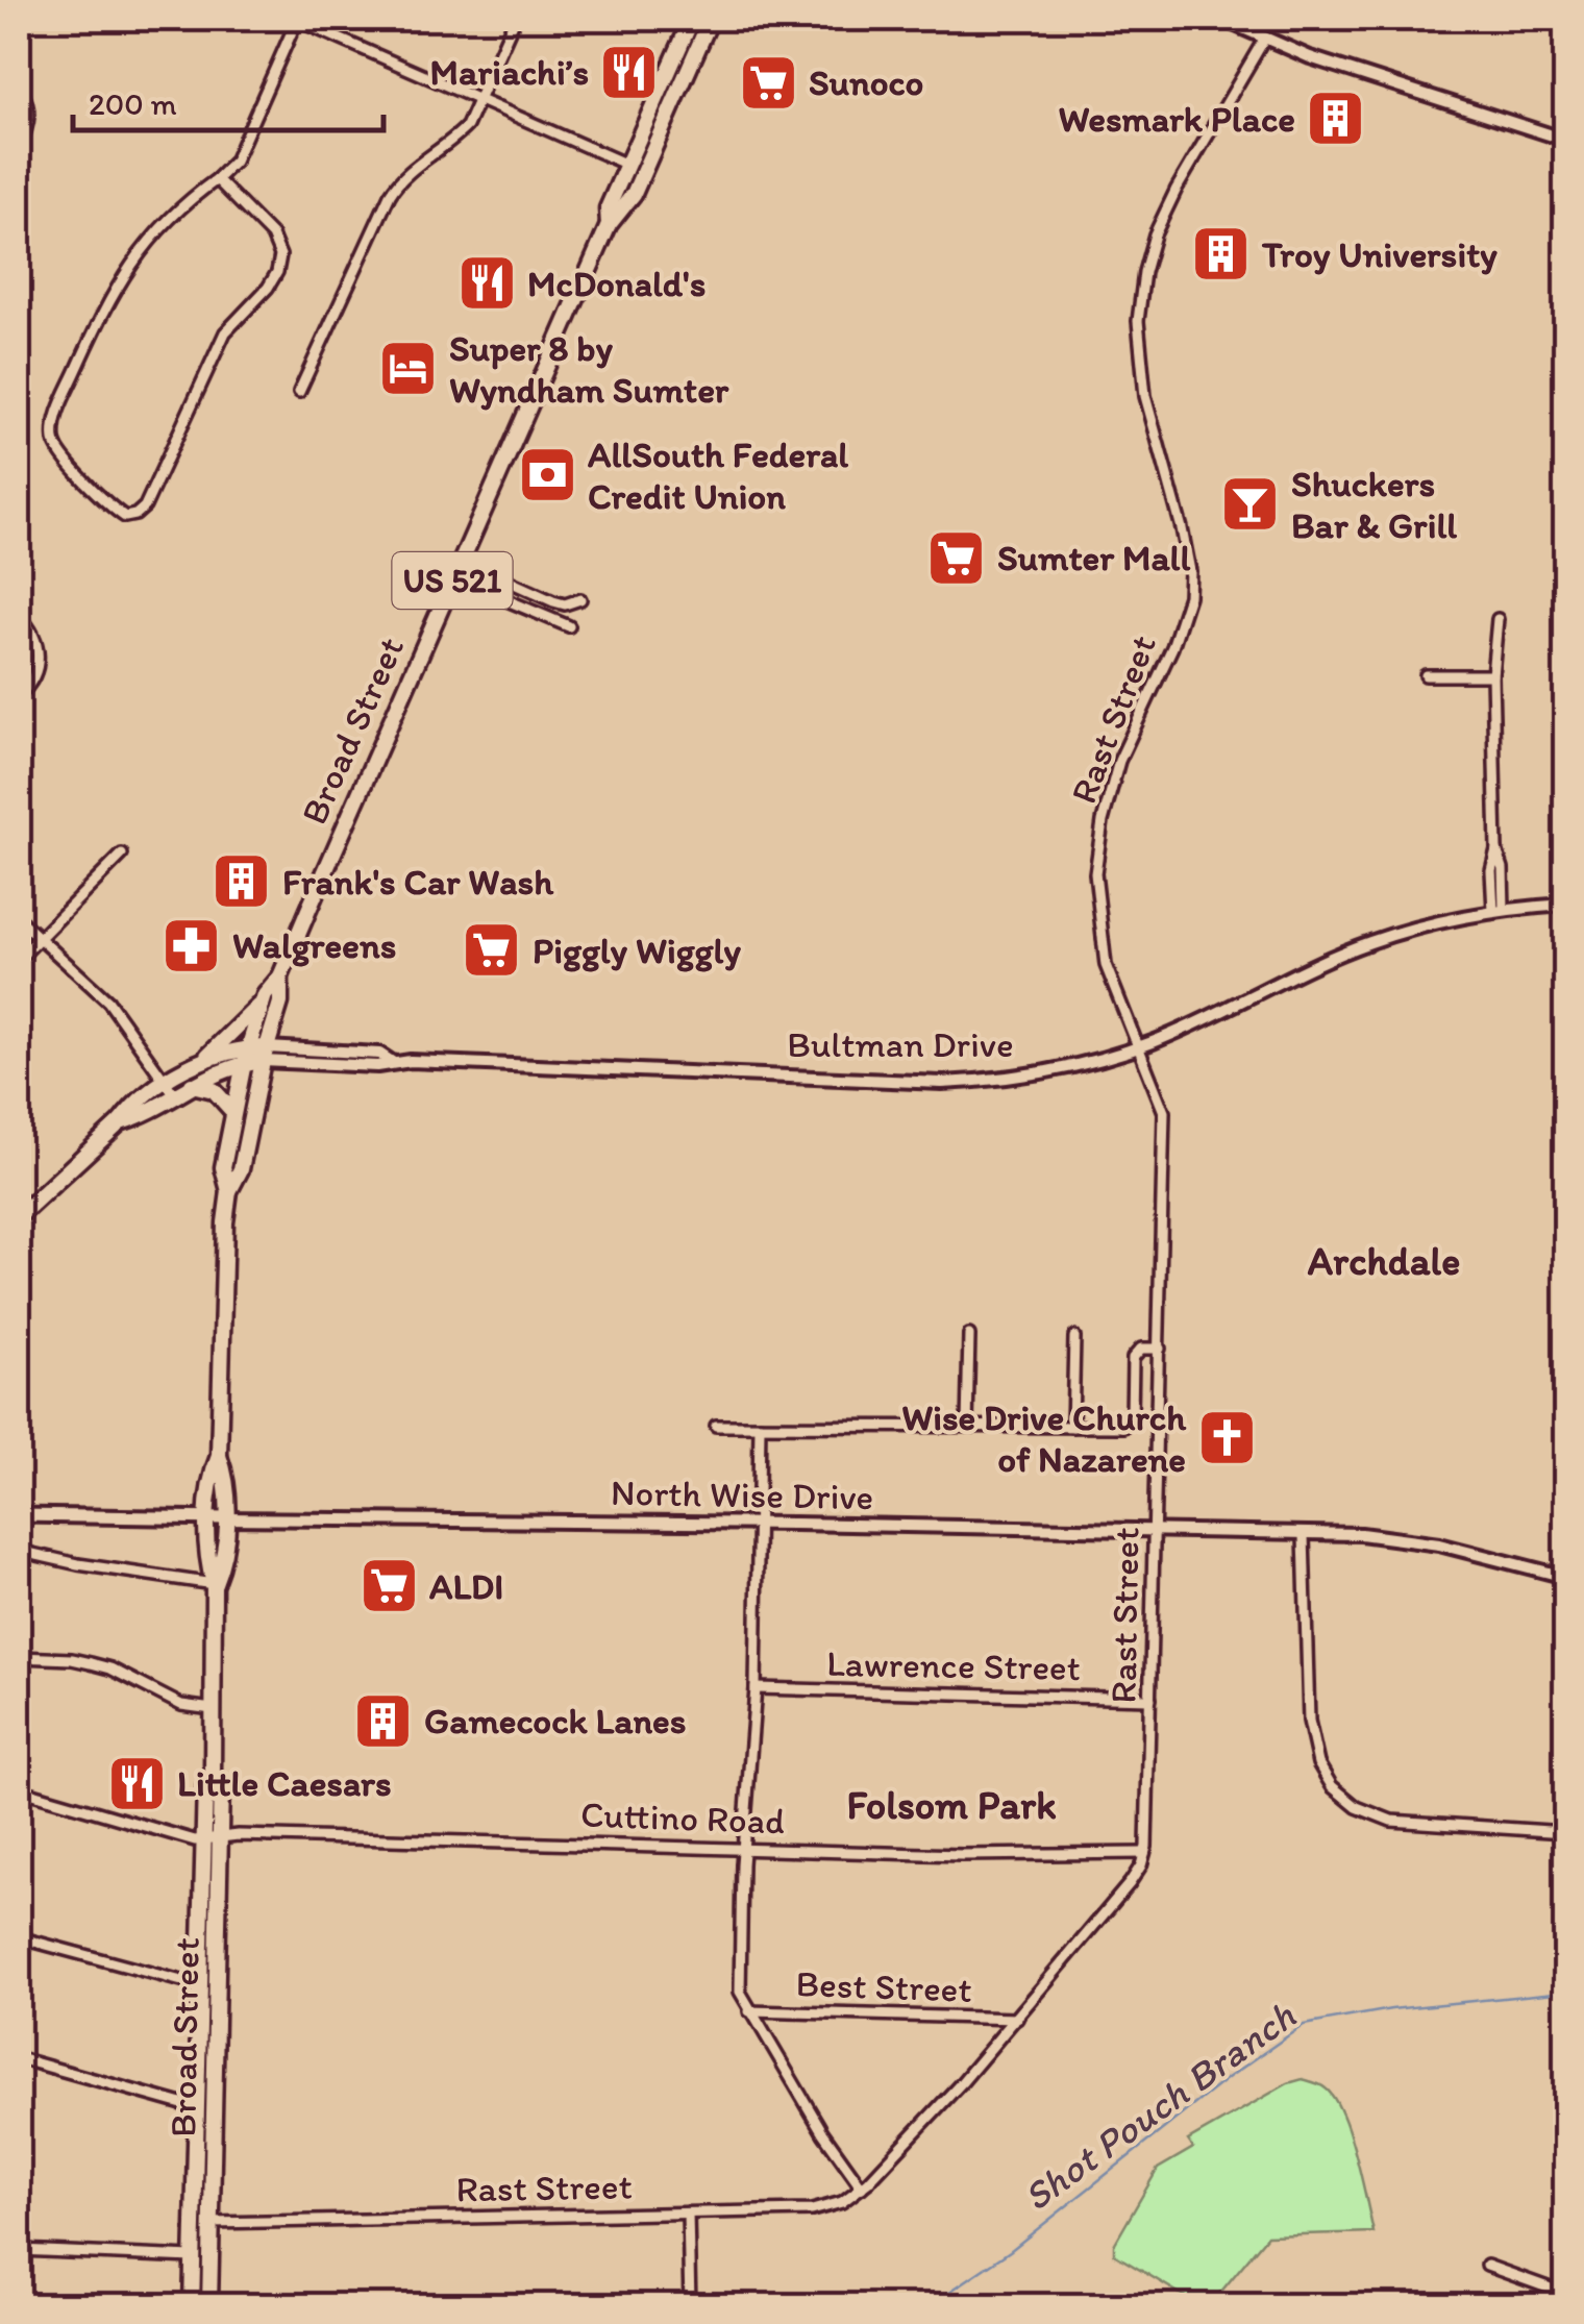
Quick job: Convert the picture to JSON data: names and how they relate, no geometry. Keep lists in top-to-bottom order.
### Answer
{
  "streets": {
    "main road": ["US 521", "Broad Street", "Bultman Drive"],
    "street": [
      "Rast Street",
      "North Wise Drive",
      "Lawrence Street",
      "Cuttino Road",
      "Best Street"
    ]
  },
  "crossings": [
    ["US 521", "Broad Street"],
    ["US 521", "Bultman Drive"],
    ["Rast Street", "Broad Street"],
    ["Rast Street", "Bultman Drive"],
    ["Rast Street", "North Wise Drive"],
    ["Rast Street", "Lawrence Street"],
    ["Rast Street", "Cuttino Road"],
    ["Rast Street", "Best Street"],
    ["Broad Street", "Bultman Drive"],
    ["Broad Street", "North Wise Drive"],
    ["Broad Street", "Cuttino Road"]
  ],
  "districts": ["Archdale", "Folsom Park"],
  "water": ["Shot Pouch Branch"],
  "places": {
    "restaurant": ["Mariachi’s", "McDonald's", "Little Caesars"],
    "supermarket": [
      "Sunoco",
      "Sumter Mall",
      "Piggly Wiggly",
      "ALDI"
    ],
    "building": [
      "Wesmark Place",
      "Troy University",
      "Frank's Car Wash",
      "Gamecock Lanes"
    ],
    "hotel": ["Super 8 by Wyndham Sumter"],
    "bank": ["AllSouth Federal Credit Union"],
    "bar": ["Shuckers Bar & Grill"],
    "pharmacy": ["Walgreens"],
    "church": ["Wise Drive Church of Nazarene"]
  },
  "scale_bar": "200 m"
}
